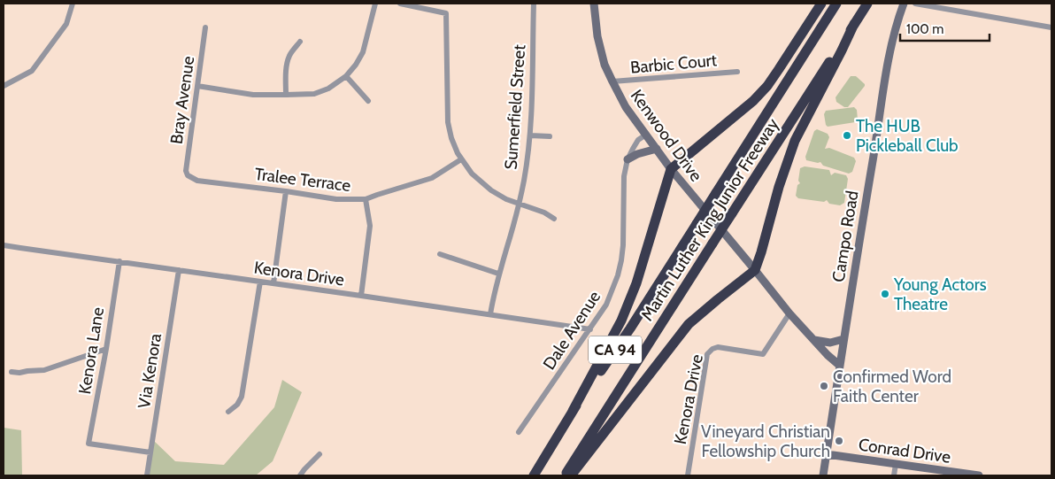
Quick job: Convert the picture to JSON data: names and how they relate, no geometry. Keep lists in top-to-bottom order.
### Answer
{
  "streets": {
    "highway": ["Martin Luther King Junior Freeway", "CA 94"],
    "main road": ["Kenwood Drive", "Campo Road", "Conrad Drive"],
    "street": [
      "Barbic Court",
      "Bray Avenue",
      "Sumerfield Street",
      "Tralee Terrace",
      "Kenora Drive",
      "Dale Avenue",
      "Kenora Lane",
      "Via Kenora"
    ]
  },
  "crossings": [
    ["Barbic Court", "Kenwood Drive"],
    ["Bray Avenue", "Tralee Terrace"],
    ["Sumerfield Street", "Kenora Drive"],
    ["Kenwood Drive", "Campo Road"],
    ["Kenwood Drive", "Kenora Drive"],
    ["Kenwood Drive", "Dale Avenue"],
    ["Campo Road", "Conrad Drive"],
    ["Kenora Drive", "Dale Avenue"],
    ["Kenora Drive", "Kenora Lane"],
    ["Kenora Drive", "Via Kenora"],
    ["Kenora Lane", "Via Kenora"]
  ],
  "places": [
    "The HUB Pickleball Club",
    "Young Actors Theatre",
    "Confirmed Word Faith Center",
    "Vineyard Christian Fellowship Church"
  ],
  "scale_bar": "100 m"
}
